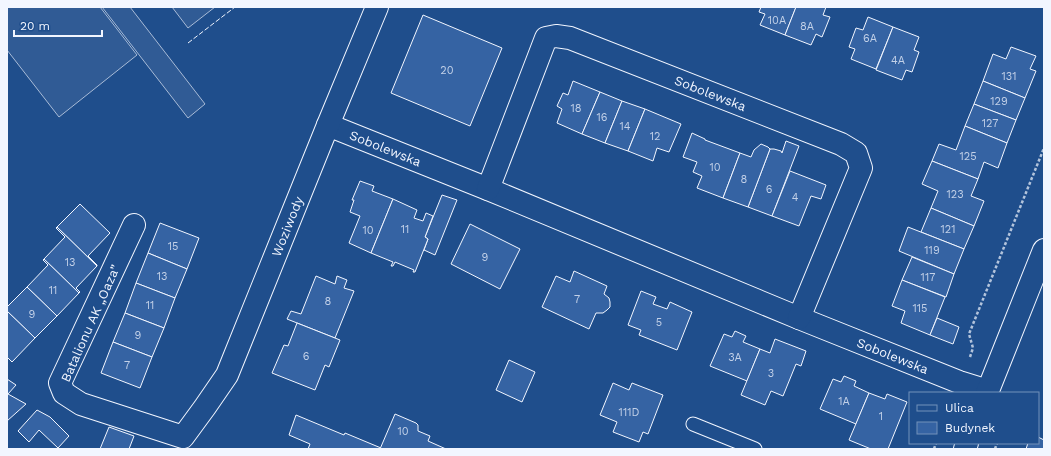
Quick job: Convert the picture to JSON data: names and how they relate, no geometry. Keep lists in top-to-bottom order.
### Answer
{
  "streets": {
    "street": ["Sobolewska", "Woziwody", "Batalionu AK „Oaza”"]
  },
  "crossings": [
    ["Sobolewska", "Woziwody"],
    ["Woziwody", "Batalionu AK „Oaza”"]
  ],
  "house_numbers": [
    "10A",
    "8A",
    "6A",
    "4A",
    "20",
    "131",
    "129",
    "18",
    "16",
    "127",
    "14",
    "12",
    "125",
    "10",
    "8",
    "6",
    "123",
    "4",
    "11",
    "121",
    "10",
    "15",
    "119",
    "9",
    "13",
    "13",
    "117",
    "11",
    "7",
    "8",
    "11",
    "115",
    "9",
    "5",
    "9",
    "6",
    "3A",
    "7",
    "3",
    "1A",
    "111D",
    "1",
    "10"
  ],
  "legend": ["Ulica", "Budynek"],
  "scale_bar": "20 m"
}
